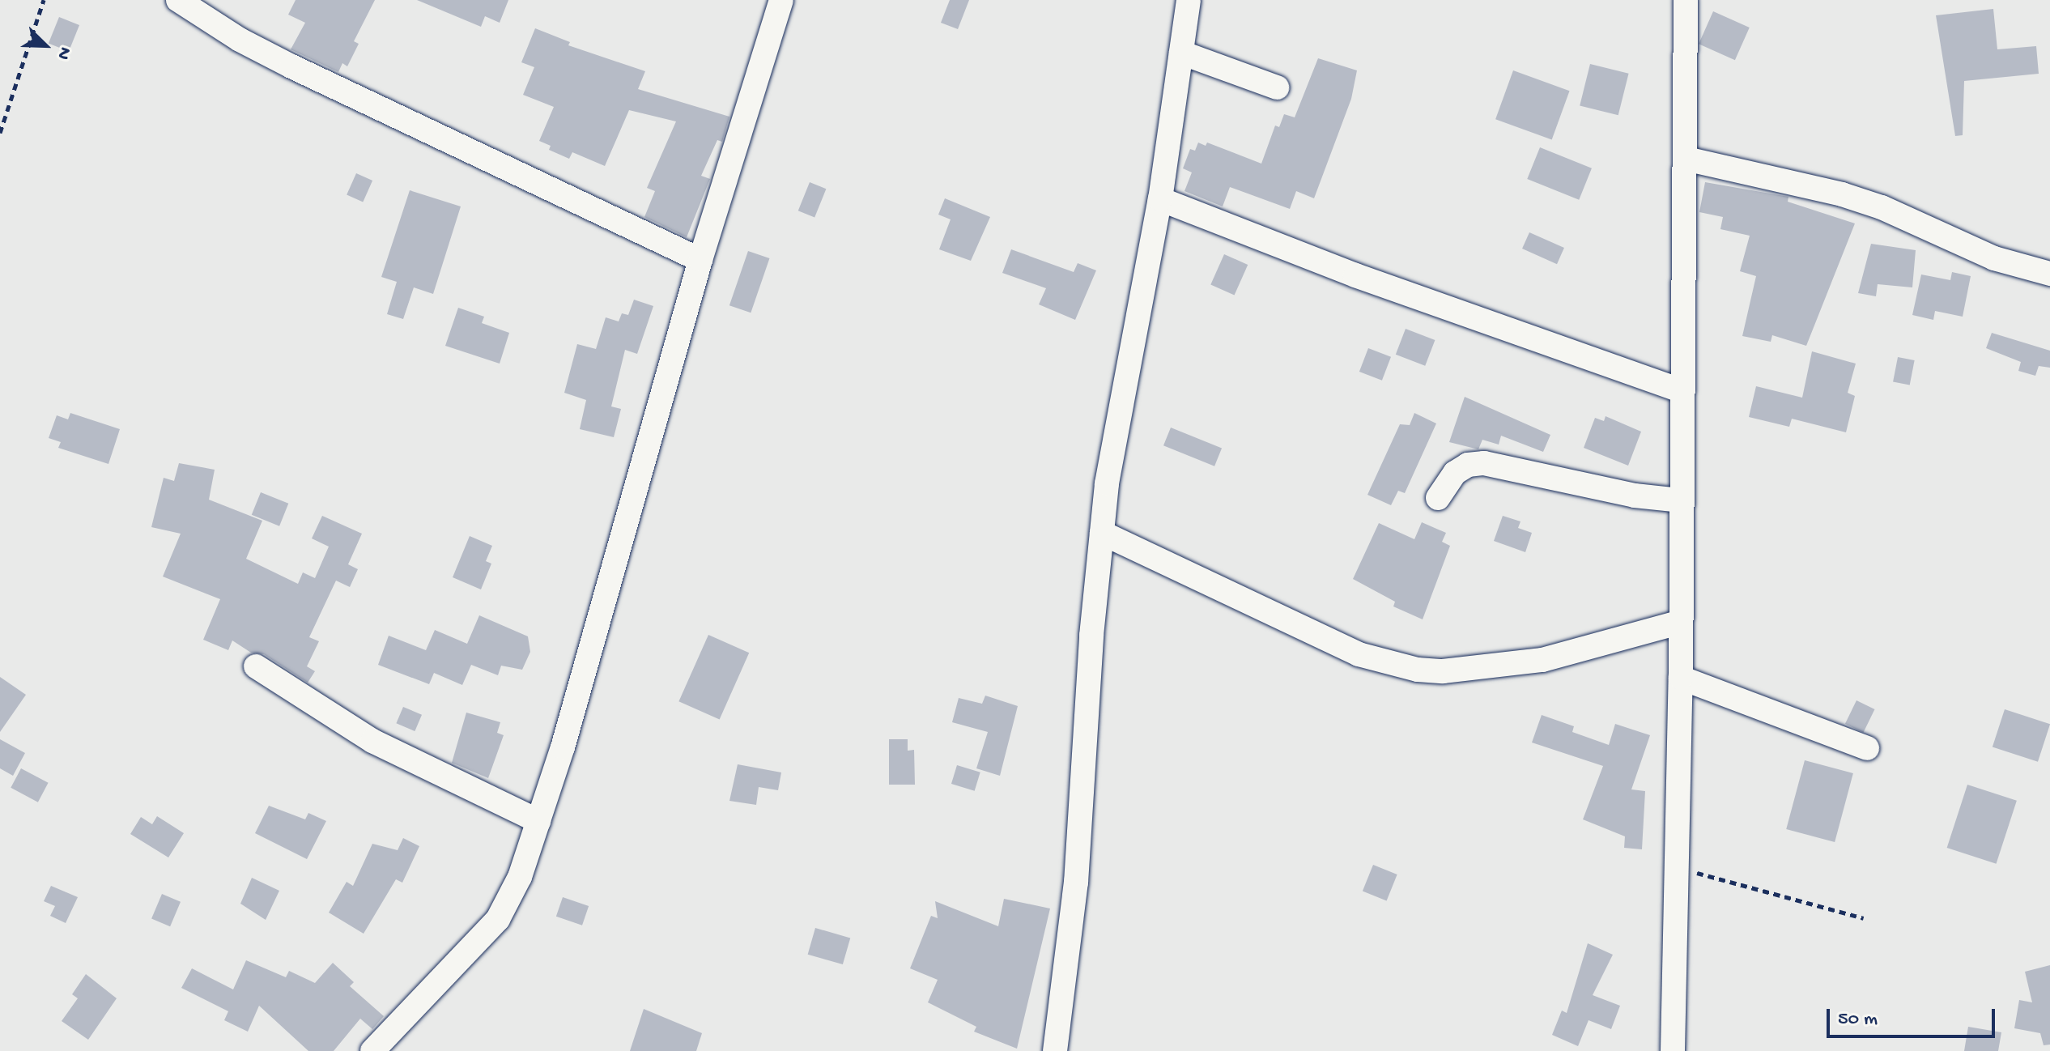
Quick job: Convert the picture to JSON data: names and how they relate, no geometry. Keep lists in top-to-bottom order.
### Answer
{
  "scale_bar": "50 m",
  "north": "bottom right"
}
